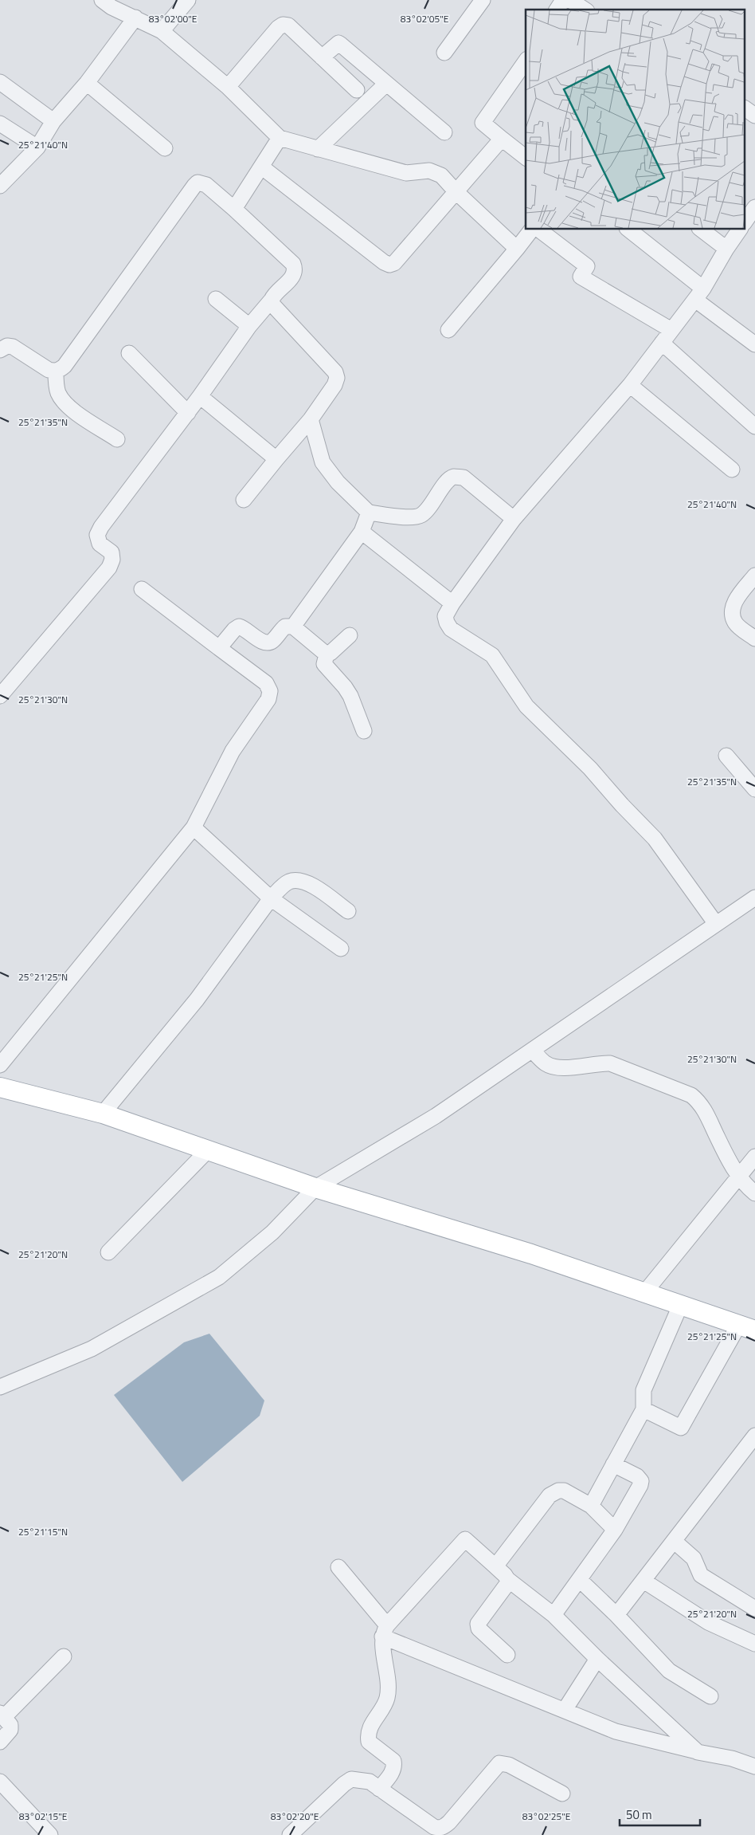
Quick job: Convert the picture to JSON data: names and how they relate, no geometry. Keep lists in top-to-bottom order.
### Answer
{
  "scale_bar": "50 m",
  "coordinates": [
    "83°02'00\"E",
    "83°02'05\"E",
    "25°21'40\"N",
    "25°21'35\"N",
    "25°21'30\"N",
    "25°21'25\"N",
    "25°21'20\"N",
    "25°21'15\"N",
    "83°02'15\"E",
    "83°02'20\"E",
    "83°02'25\"E"
  ]
}
